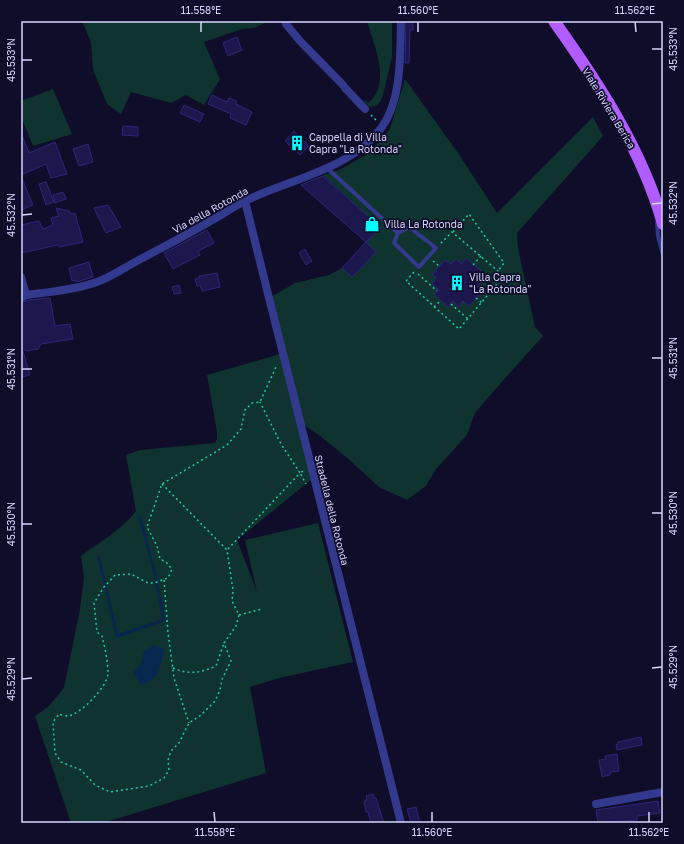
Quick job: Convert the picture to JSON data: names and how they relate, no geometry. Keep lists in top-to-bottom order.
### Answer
{
  "streets": {
    "main road": ["Viale Riviera Berica"],
    "street": ["Via della Rotonda", "Stradella della Rotonda"]
  },
  "crossings": [
    ["Via della Rotonda", "Stradella della Rotonda"]
  ],
  "places": {
    "building": ["Cappella di Villa Capra \"La Rotonda\"", "Villa Capra \"La Rotonda\""],
    "shop": ["Villa La Rotonda"]
  },
  "coordinates": [
    "11.558°E",
    "11.560°E",
    "11.562°E",
    "45.533°N",
    "45.532°N",
    "45.531°N",
    "45.530°N",
    "45.529°N"
  ]
}
